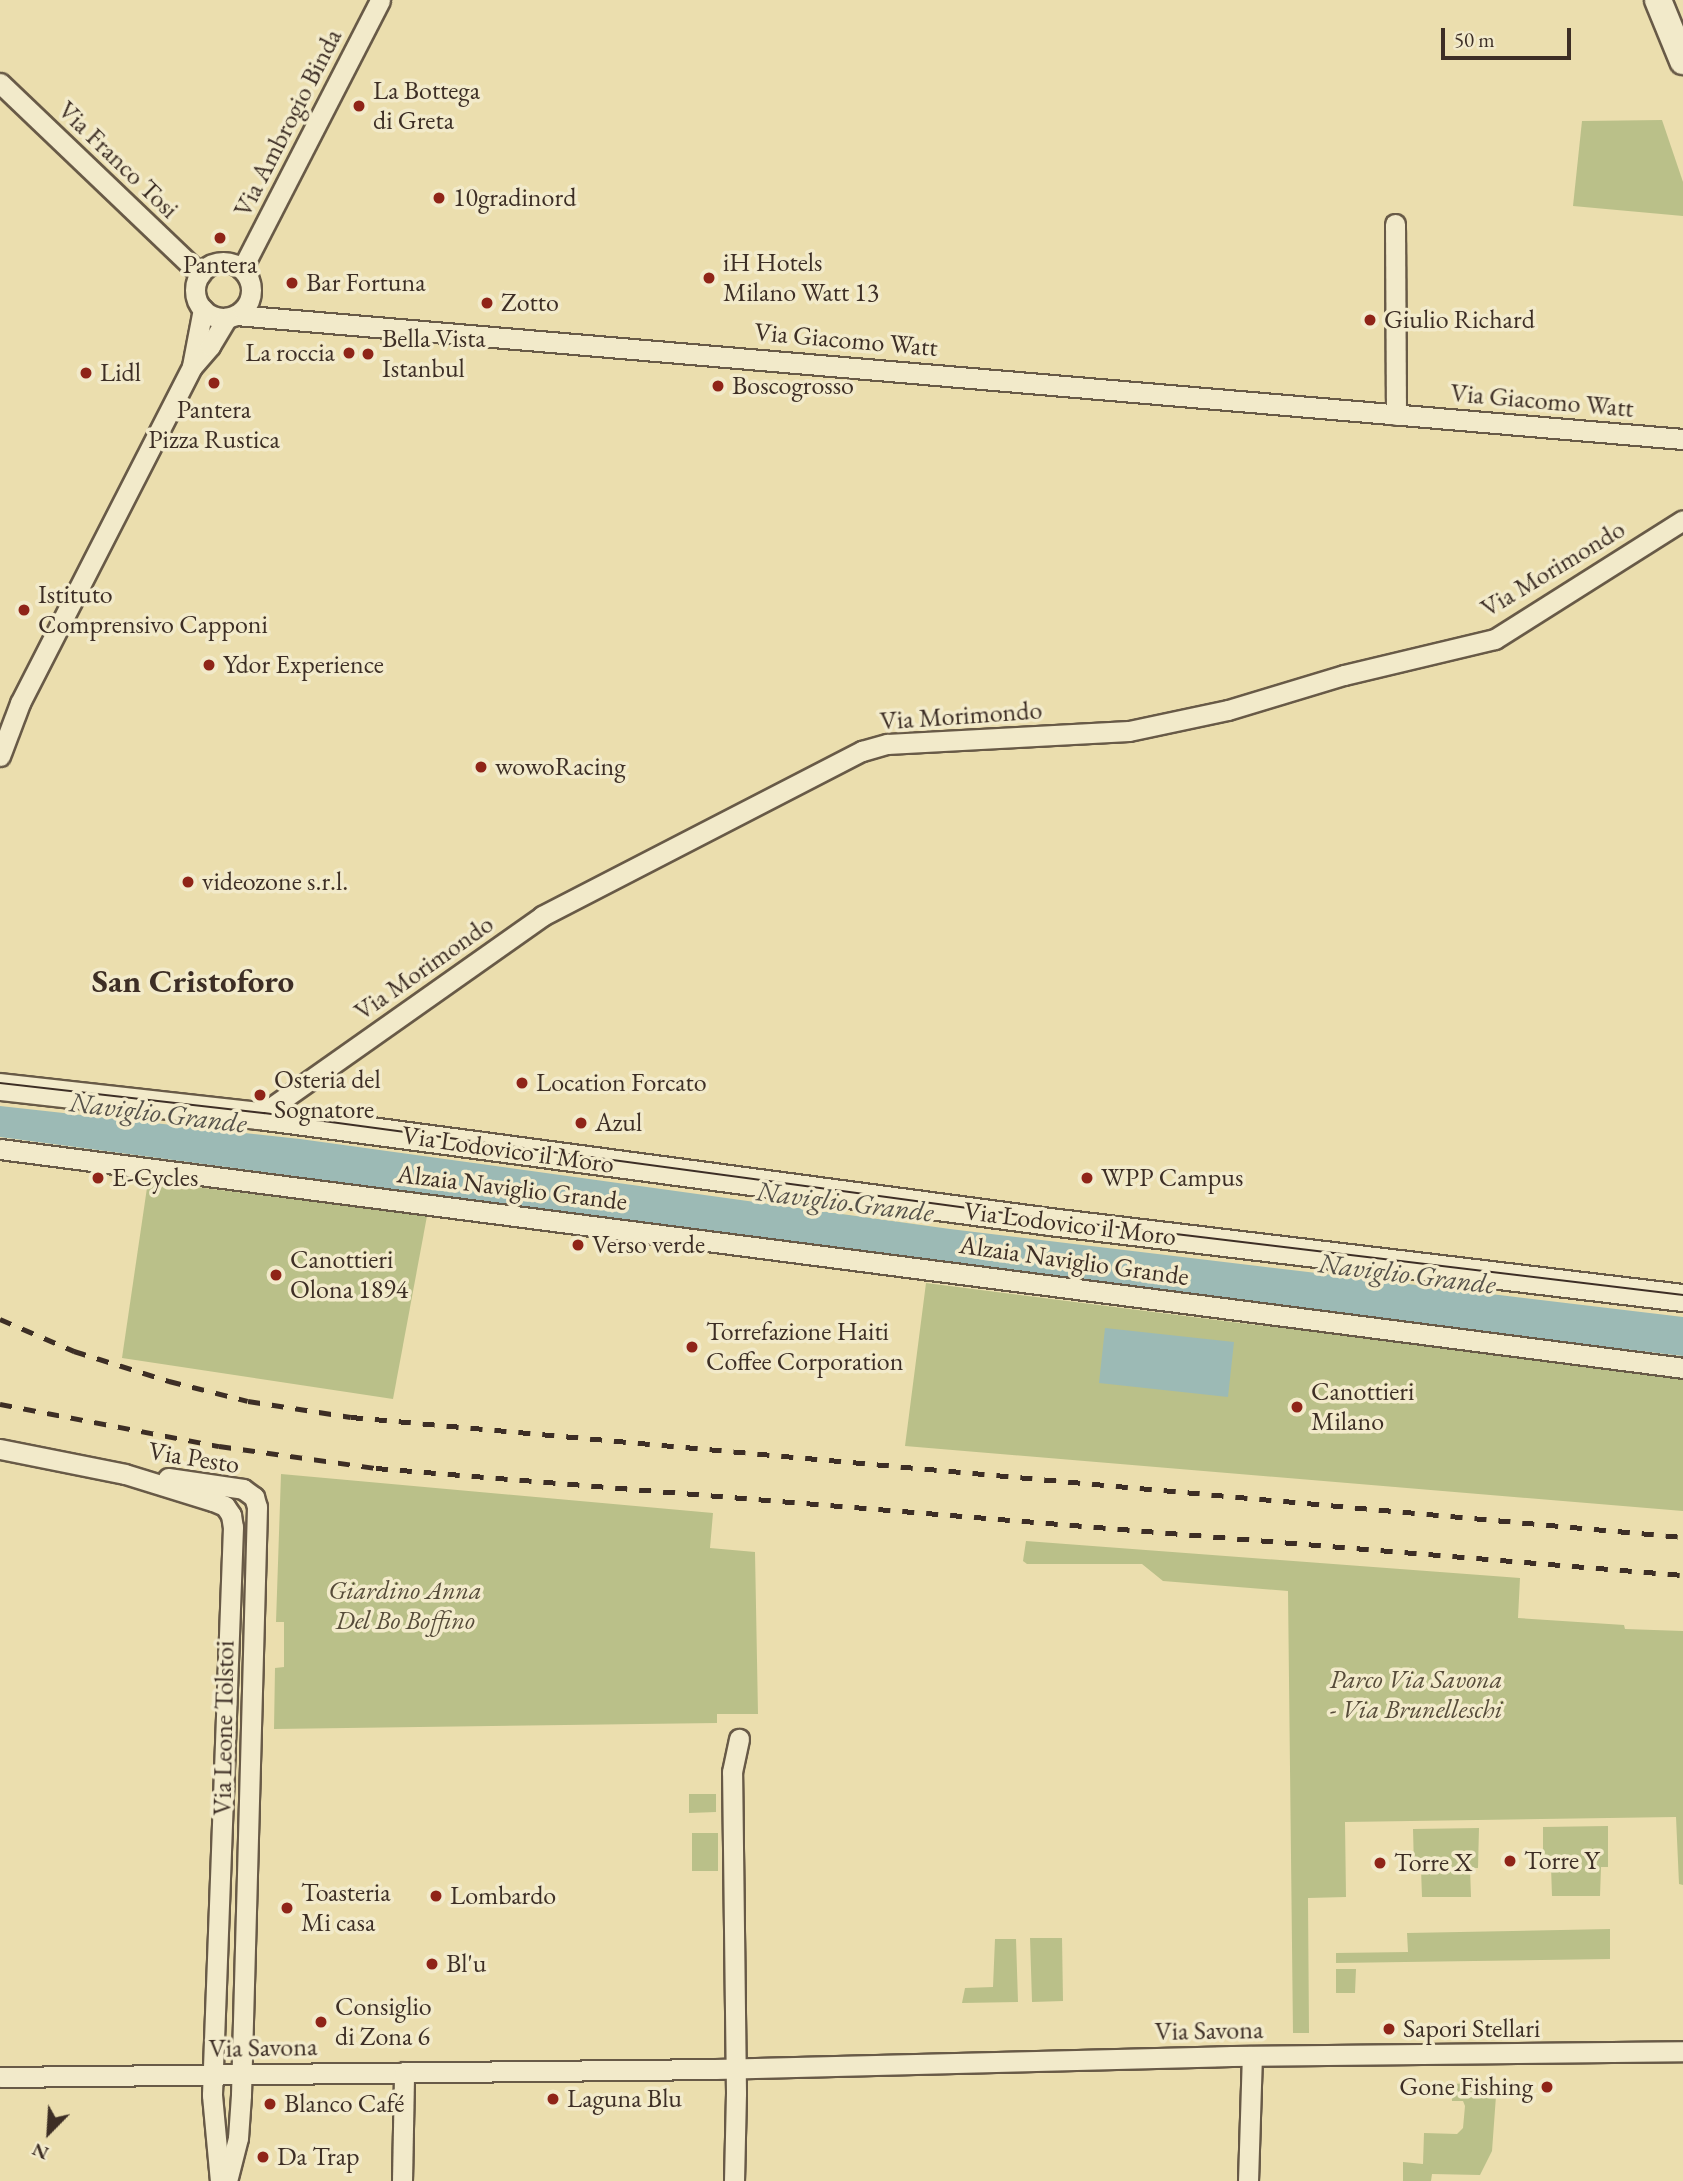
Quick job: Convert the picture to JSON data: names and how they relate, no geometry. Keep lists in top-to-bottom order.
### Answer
{
  "streets": {
    "street": [
      "Via Ambrogio Binda",
      "Via Franco Tosi",
      "Via Giacomo Watt",
      "Via Morimondo",
      "Via Lodovico il Moro",
      "Alzaia Naviglio Grande",
      "Via Pesto",
      "Via Leone Tolstoi",
      "Via Savona"
    ]
  },
  "crossings": [
    ["Via Ambrogio Binda", "Via Franco Tosi"],
    ["Via Ambrogio Binda", "Via Giacomo Watt"],
    ["Via Franco Tosi", "Via Giacomo Watt"],
    ["Via Morimondo", "Via Lodovico il Moro"],
    ["Via Pesto", "Via Leone Tolstoi"],
    ["Via Leone Tolstoi", "Via Savona"]
  ],
  "districts": ["San Cristoforo"],
  "water": ["Naviglio Grande"],
  "parks": ["Giardino Anna Del Bo Boffino", "Parco Via Savona - Via Brunelleschi"],
  "places": [
    "La Bottega di Greta",
    "10gradinord",
    "Pantera",
    "iH Hotels Milano Watt 13",
    "Bar Fortuna",
    "Zotto",
    "Giulio Richard",
    "La roccia",
    "Bella Vista Istanbul",
    "Lidl",
    "Pantera Pizza Rustica",
    "Boscogrosso",
    "Istituto Comprensivo Capponi",
    "Ydor Experience",
    "wowoRacing",
    "videozone s.r.l.",
    "Location Forcato",
    "Osteria del Sognatore",
    "Azul",
    "E-Cycles",
    "WPP Campus",
    "Verso verde",
    "Canottieri Olona 1894",
    "Torrefazione Haiti Coffee Corporation",
    "Canottieri Milano",
    "Torre Y",
    "Torre X",
    "Lombardo",
    "Toasteria Mi casa",
    "Bl'u",
    "Consiglio di Zona 6",
    "Sapori Stellari",
    "Gone Fishing",
    "Laguna Blu",
    "Blanco Café",
    "Da Trap"
  ],
  "scale_bar": "50 m",
  "north": "bottom left"
}
